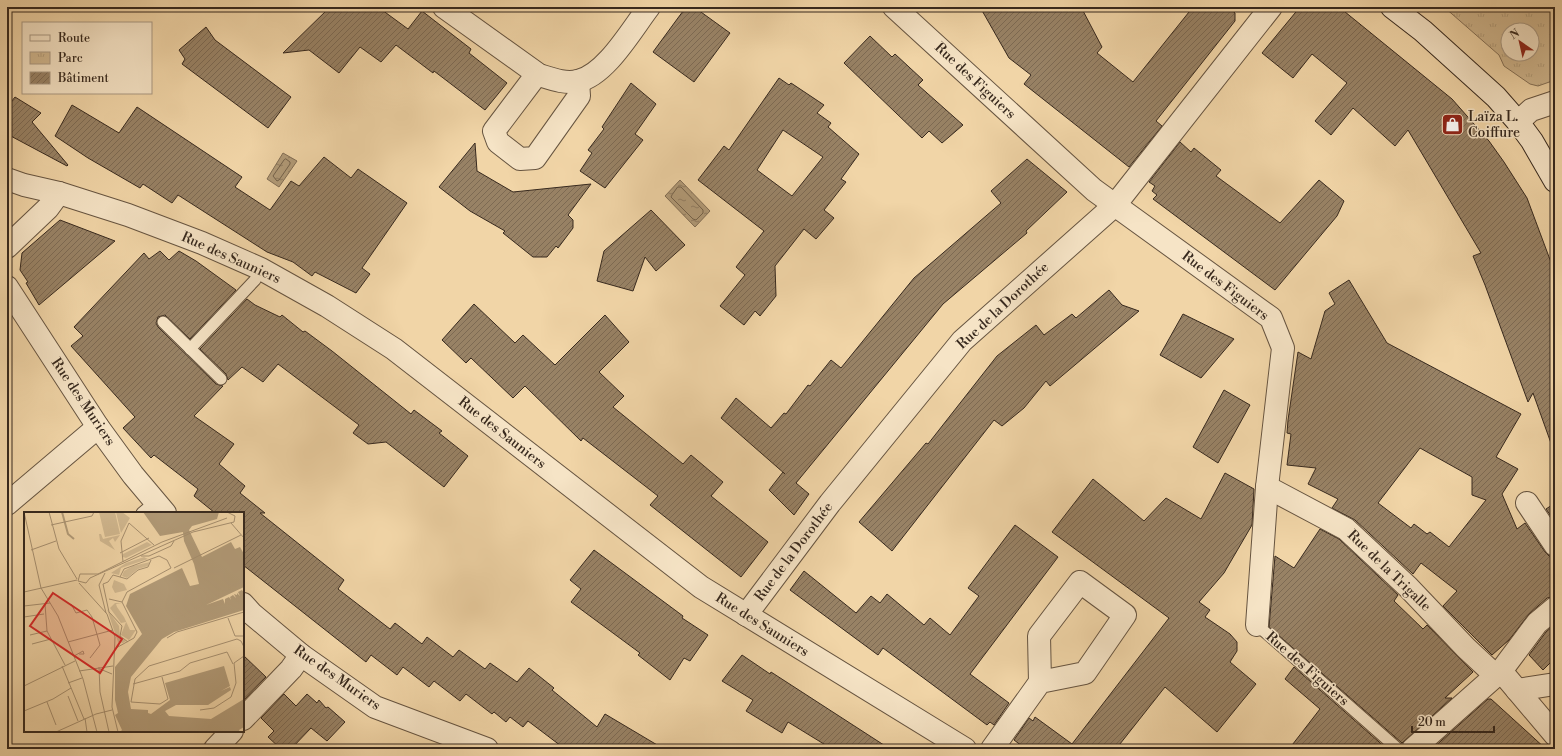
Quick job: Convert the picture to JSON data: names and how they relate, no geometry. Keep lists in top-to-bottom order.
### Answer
{
  "streets": {
    "street": [
      "Rue des Figuiers",
      "Rue des Sauniers",
      "Rue de la Dorothée",
      "Rue des Muriers",
      "Rue de la Trigalle"
    ]
  },
  "crossings": [
    ["Rue des Figuiers", "Rue de la Dorothée"],
    ["Rue des Figuiers", "Rue de la Trigalle"],
    ["Rue des Sauniers", "Rue de la Dorothée"]
  ],
  "places": {
    "shop": ["Laïza L. Coiffure"]
  },
  "legend": ["Route", "Parc", "Bâtiment"],
  "scale_bar": "20 m",
  "north": "top left"
}
